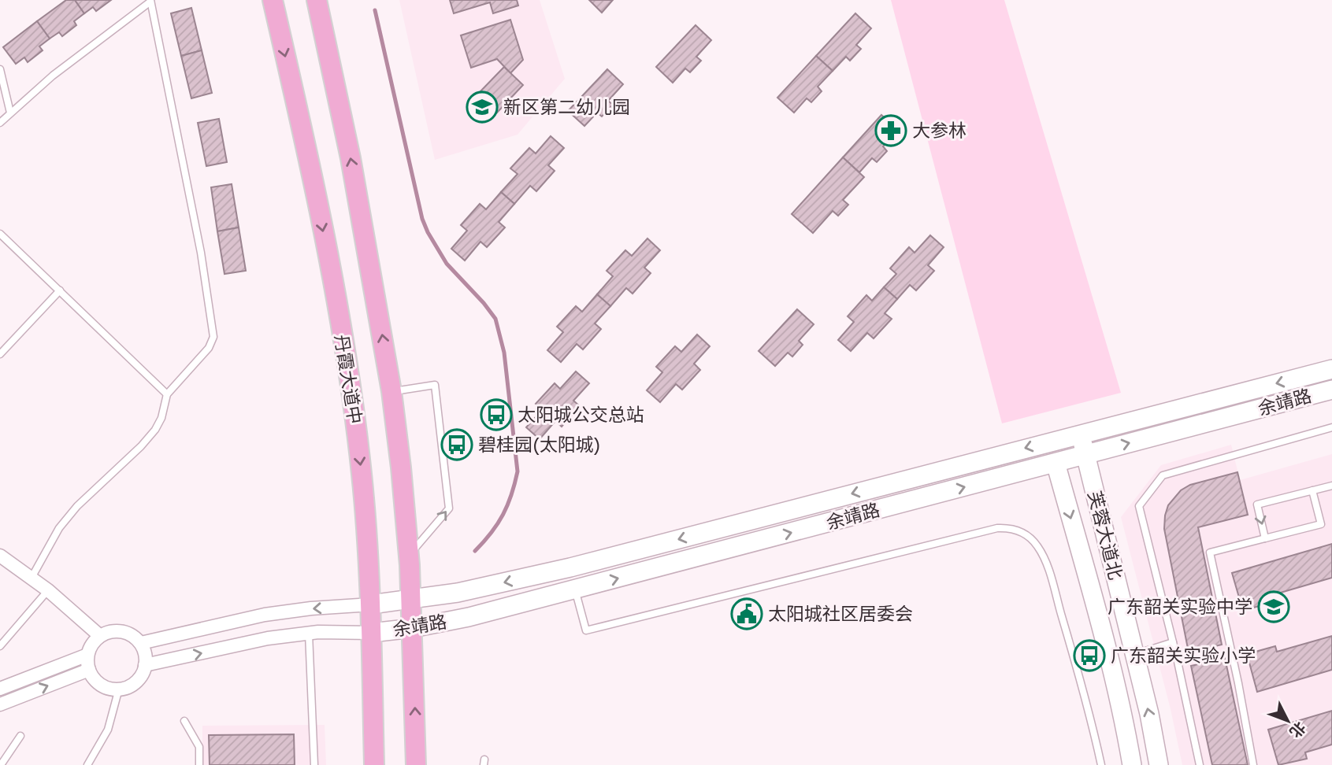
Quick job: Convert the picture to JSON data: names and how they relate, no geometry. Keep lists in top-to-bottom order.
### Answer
{
  "streets": {
    "main road": ["丹霞大道中", "余靖路", "芙蓉大道北"]
  },
  "crossings": [
    ["丹霞大道中", "余靖路"],
    ["余靖路", "芙蓉大道北"]
  ],
  "places": {
    "school or university": ["新区第二幼儿园", "广东韶关实验中学"],
    "pharmacy": ["大参林"],
    "bus stop": ["太阳城公交总站", "碧桂园(太阳城)", "广东韶关实验小学"],
    "public building": ["太阳城社区居委会"]
  },
  "north": "bottom right"
}
